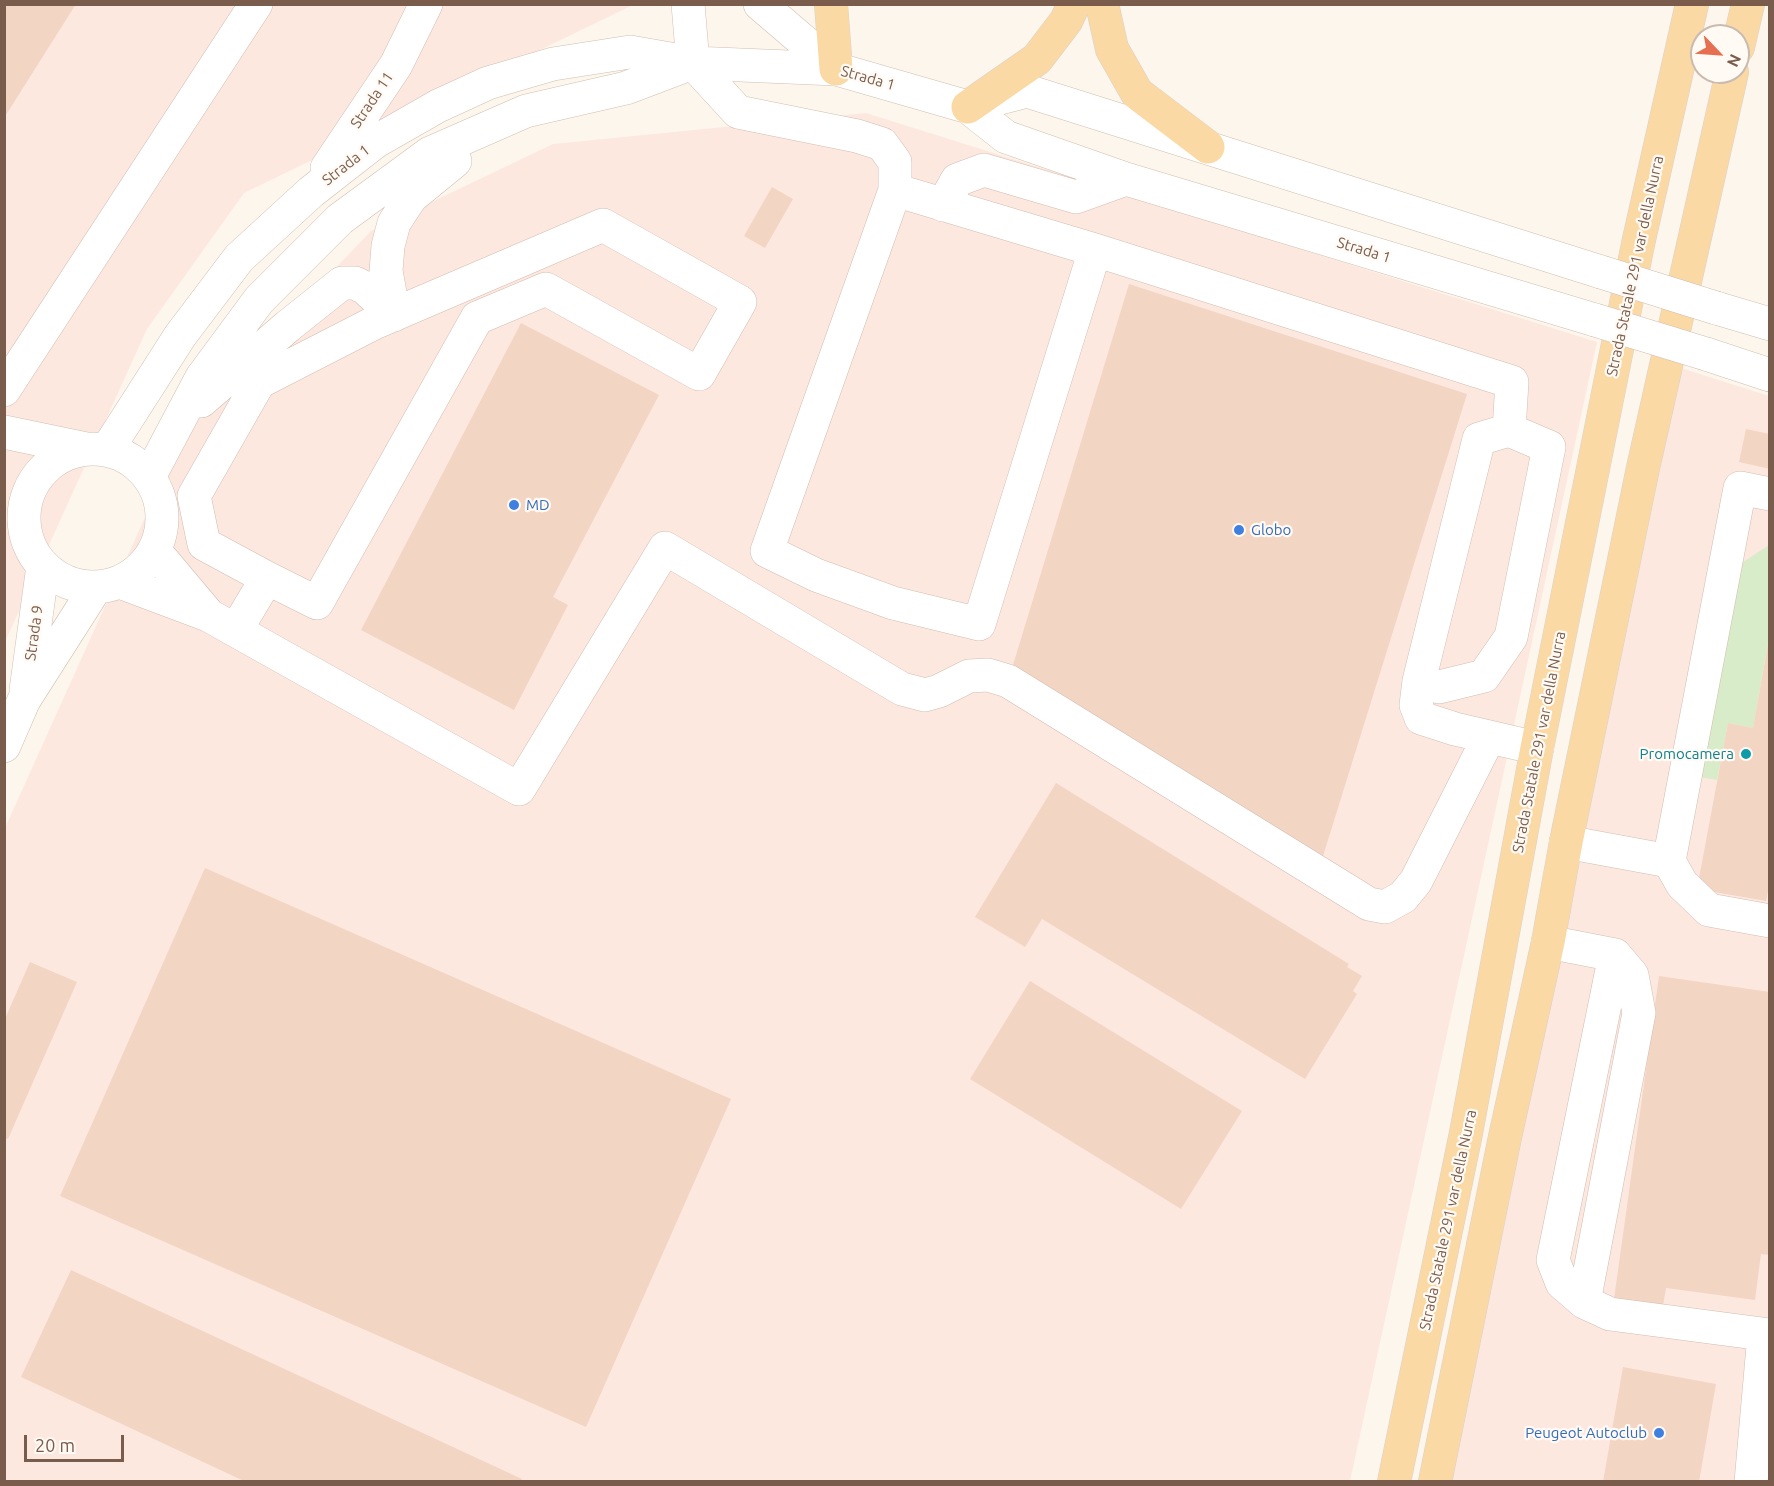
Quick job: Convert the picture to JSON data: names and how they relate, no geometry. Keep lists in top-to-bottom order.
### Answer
{
  "streets": {
    "main road": ["Strada Statale 291 var della Nurra"],
    "street": ["Strada 1", "Strada 11", "Strada 9"]
  },
  "crossings": [
    ["Strada 1", "Strada 11"],
    ["Strada 1", "Strada 9"]
  ],
  "places": [
    "MD",
    "Globo",
    "Promocamera",
    "Peugeot Autoclub"
  ],
  "scale_bar": "20 m",
  "north": "bottom right"
}
